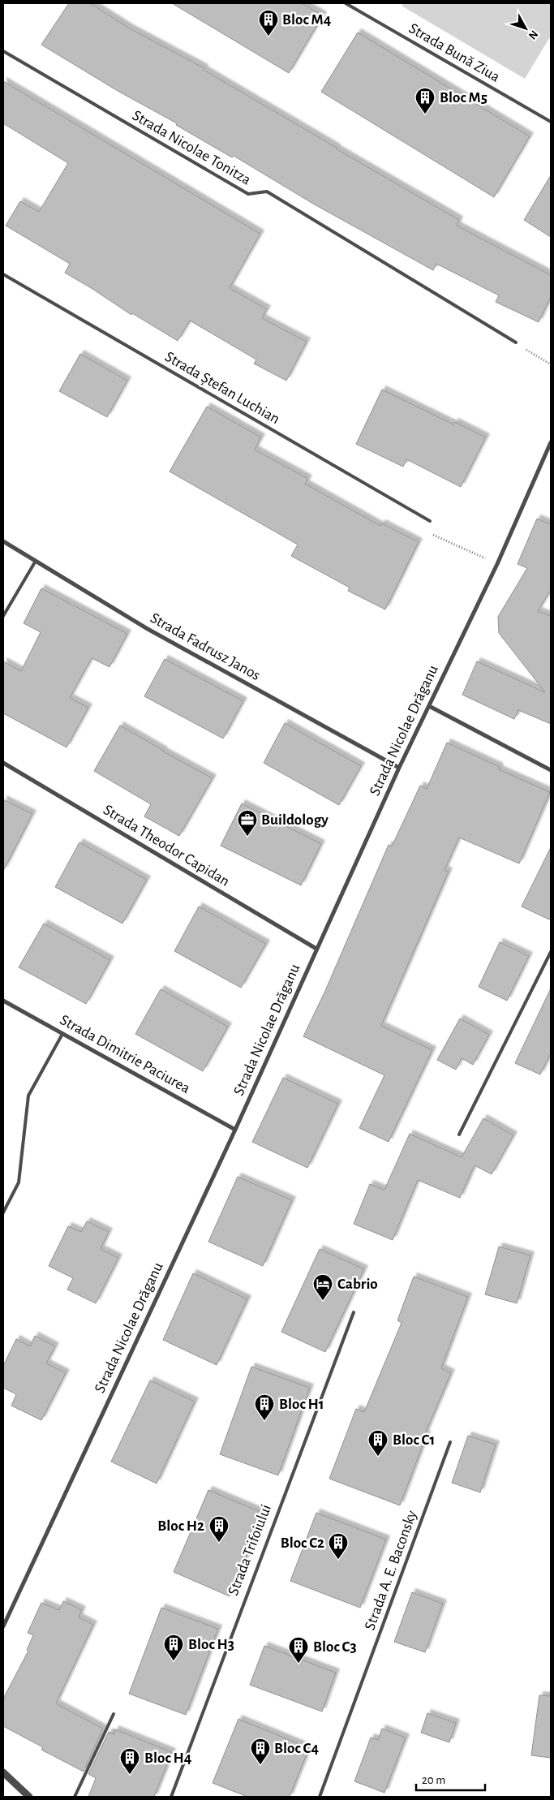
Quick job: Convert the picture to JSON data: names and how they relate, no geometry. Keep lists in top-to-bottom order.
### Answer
{
  "streets": {
    "street": [
      "Strada Fadrusz Janos",
      "Strada Nicolae Drăganu",
      "Strada Theodor Capidan",
      "Strada Dimitrie Paciurea"
    ],
    "lane": [
      "Strada Bună Ziua",
      "Strada Nicolae Tonitza",
      "Strada Ștefan Luchian",
      "Strada Trifoiului",
      "Strada A. E. Baconsky"
    ]
  },
  "crossings": [
    ["Strada Fadrusz Janos", "Strada Nicolae Drăganu"],
    ["Strada Nicolae Drăganu", "Strada Theodor Capidan"],
    ["Strada Nicolae Drăganu", "Strada Dimitrie Paciurea"]
  ],
  "places": {
    "building": [
      "Bloc M4",
      "Bloc M5",
      "Bloc H1",
      "Bloc C1",
      "Bloc H2",
      "Bloc C2",
      "Bloc H3",
      "Bloc C3",
      "Bloc C4",
      "Bloc H4"
    ],
    "office": ["Buildology"],
    "hotel": ["Cabrio"]
  },
  "scale_bar": "20 m",
  "north": "bottom right"
}
